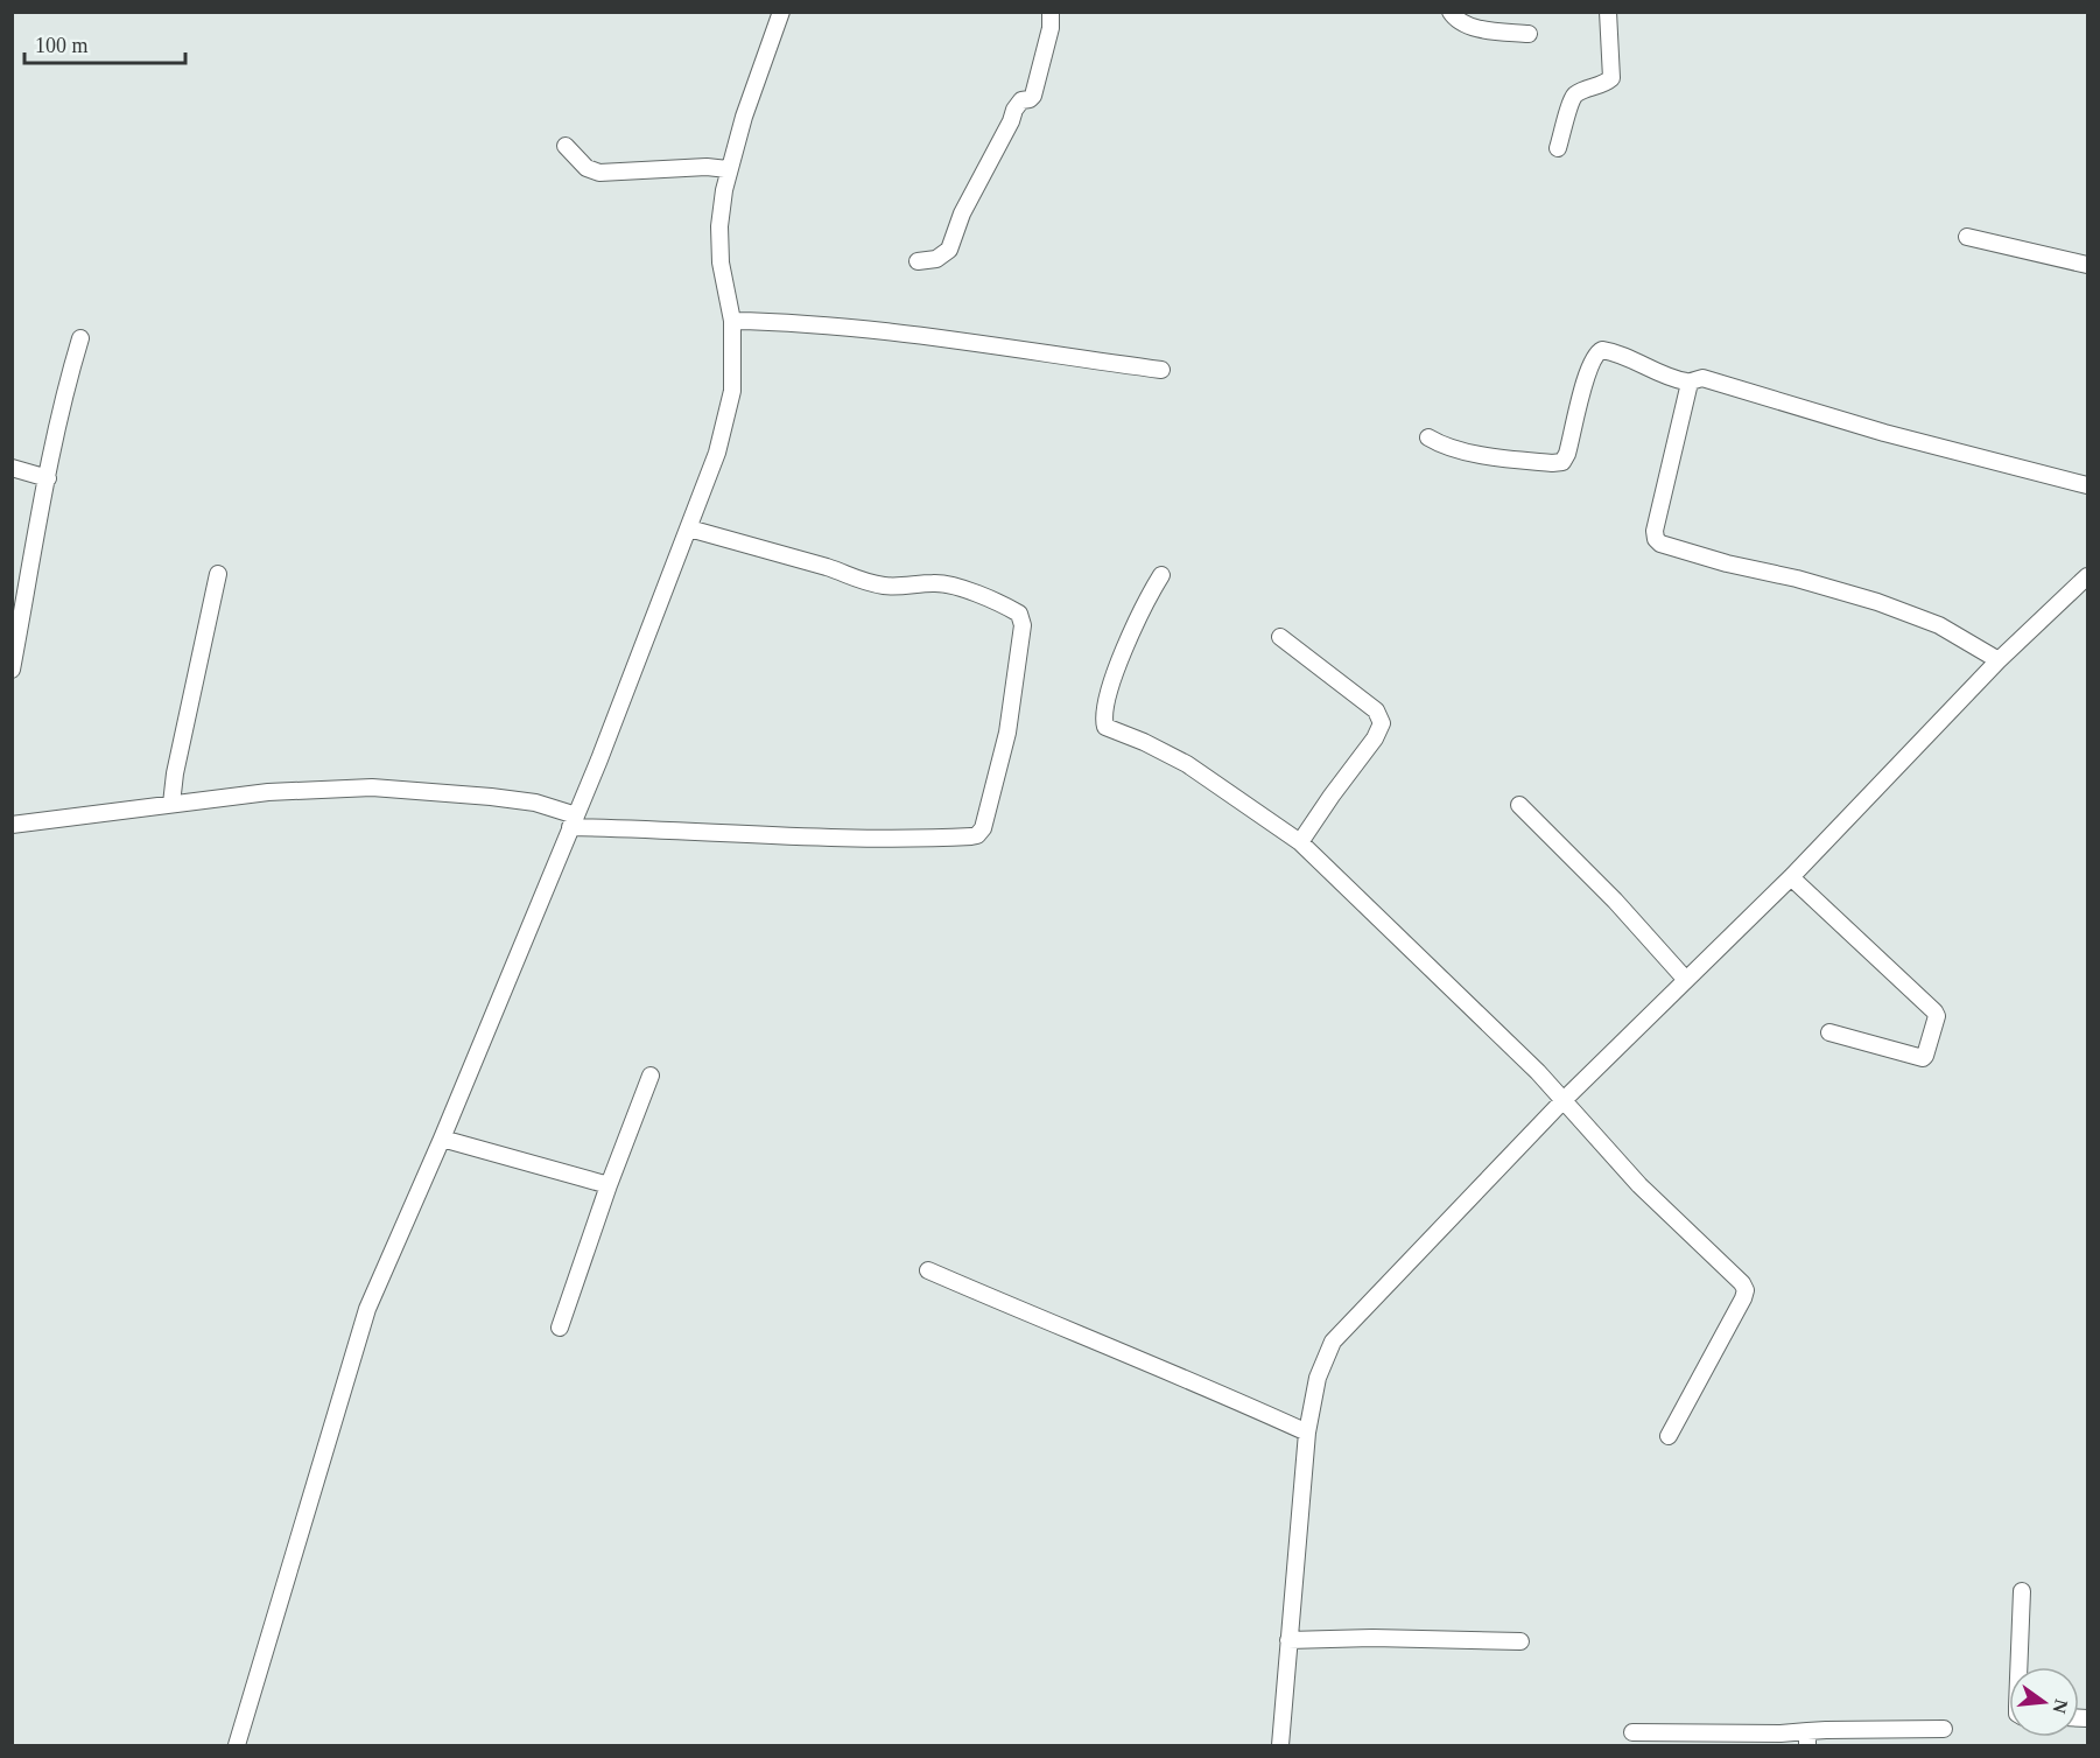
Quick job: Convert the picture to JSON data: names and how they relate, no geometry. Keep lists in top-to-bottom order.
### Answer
{
  "scale_bar": "100 m",
  "north": "right"
}
